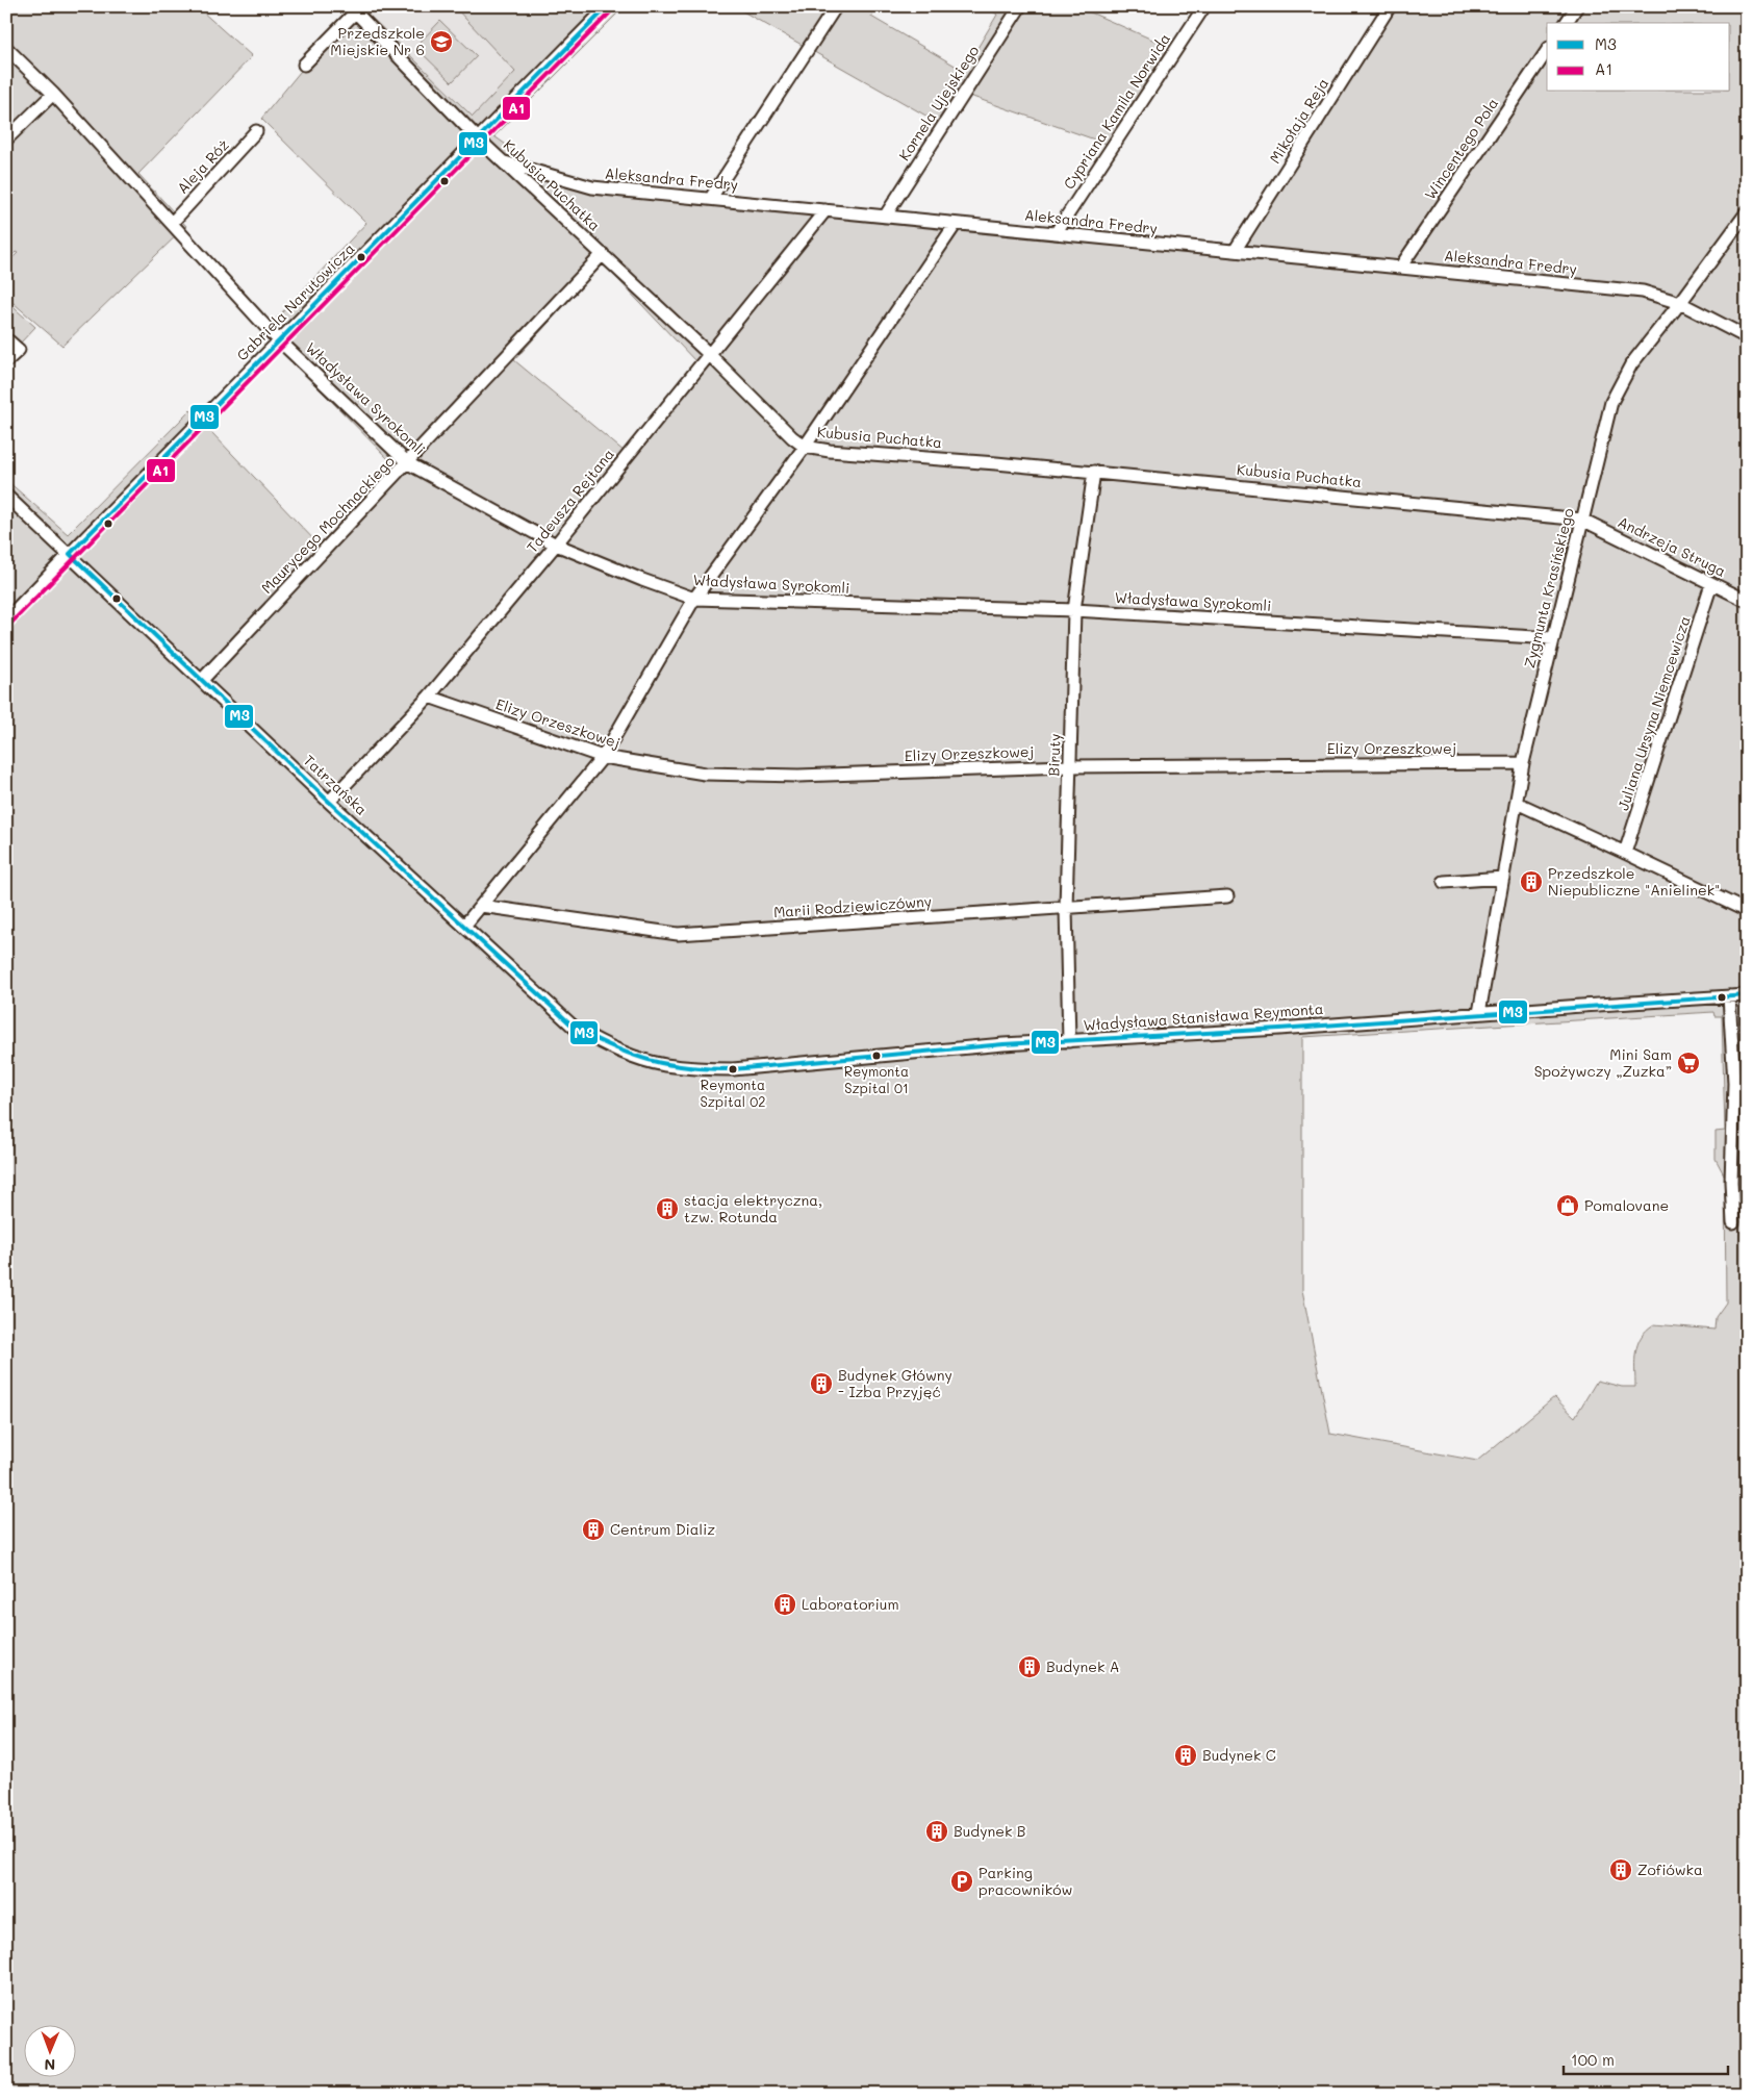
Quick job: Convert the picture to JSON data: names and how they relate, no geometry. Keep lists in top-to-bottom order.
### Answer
{
  "streets": {
    "street": [
      "Kornela Ujejskiego",
      "Cypriana Kamila Norwida",
      "Mikołaja Reja",
      "Wincentego Pola",
      "Aleja Róż",
      "Aleksandra Fredry",
      "Kubusia Puchatka",
      "Gabriela Narutowicza",
      "Władysława Syrokomli",
      "Tadeusza Rejtana",
      "Maurycego Mochnackiego",
      "Andrzeja Struga",
      "Zygmunta Krasińskiego",
      "Juliana Ursyna Niemcewicza",
      "Elizy Orzeszkowej",
      "Biruty",
      "Tatrzańska",
      "Marii Rodziewiczówny",
      "Władysława Stanisława Reymonta"
    ]
  },
  "crossings": [
    ["Kornela Ujejskiego", "Aleksandra Fredry"],
    ["Cypriana Kamila Norwida", "Aleksandra Fredry"],
    ["Mikołaja Reja", "Aleksandra Fredry"],
    ["Wincentego Pola", "Aleksandra Fredry"],
    ["Aleja Róż", "Władysława Syrokomli"],
    ["Aleksandra Fredry", "Kubusia Puchatka"],
    ["Aleksandra Fredry", "Tadeusza Rejtana"],
    ["Aleksandra Fredry", "Zygmunta Krasińskiego"],
    ["Kubusia Puchatka", "Gabriela Narutowicza"],
    ["Kubusia Puchatka", "Tadeusza Rejtana"],
    ["Kubusia Puchatka", "Maurycego Mochnackiego"],
    ["Kubusia Puchatka", "Andrzeja Struga"],
    ["Kubusia Puchatka", "Zygmunta Krasińskiego"],
    ["Kubusia Puchatka", "Biruty"],
    ["Gabriela Narutowicza", "Władysława Syrokomli"],
    ["Gabriela Narutowicza", "Tatrzańska"],
    ["Władysława Syrokomli", "Tadeusza Rejtana"],
    ["Władysława Syrokomli", "Maurycego Mochnackiego"],
    ["Władysława Syrokomli", "Zygmunta Krasińskiego"],
    ["Władysława Syrokomli", "Biruty"],
    ["Tadeusza Rejtana", "Elizy Orzeszkowej"],
    ["Tadeusza Rejtana", "Tatrzańska"],
    ["Maurycego Mochnackiego", "Tatrzańska"],
    ["Andrzeja Struga", "Zygmunta Krasińskiego"],
    ["Andrzeja Struga", "Juliana Ursyna Niemcewicza"],
    ["Zygmunta Krasińskiego", "Elizy Orzeszkowej"],
    ["Zygmunta Krasińskiego", "Władysława Stanisława Reymonta"],
    ["Elizy Orzeszkowej", "Biruty"],
    ["Biruty", "Marii Rodziewiczówny"],
    ["Biruty", "Władysława Stanisława Reymonta"],
    ["Tatrzańska", "Władysława Stanisława Reymonta"]
  ],
  "places": {
    "school or university": ["Przedszkole Miejskie Nr 6"],
    "building": [
      "Przedszkole Niepubliczne \"Anielinek\"",
      "stacja elektryczna, tzw. Rotunda",
      "Budynek Główny - Izba Przyjęć",
      "Centrum Dializ",
      "Laboratorium",
      "Budynek A",
      "Budynek C",
      "Budynek B",
      "Zofiówka"
    ],
    "other": ["Reymonta Szpital 01", "Reymonta Szpital 02"],
    "supermarket": ["Mini Sam Spożywczy „Zuzka”"],
    "shop": ["Pomalovane"],
    "parking": ["Parking pracowników"]
  },
  "lines": ["transit line M3", "transit line A1"],
  "legend": ["M3", "A1"],
  "scale_bar": "100 m",
  "north": "bottom"
}
